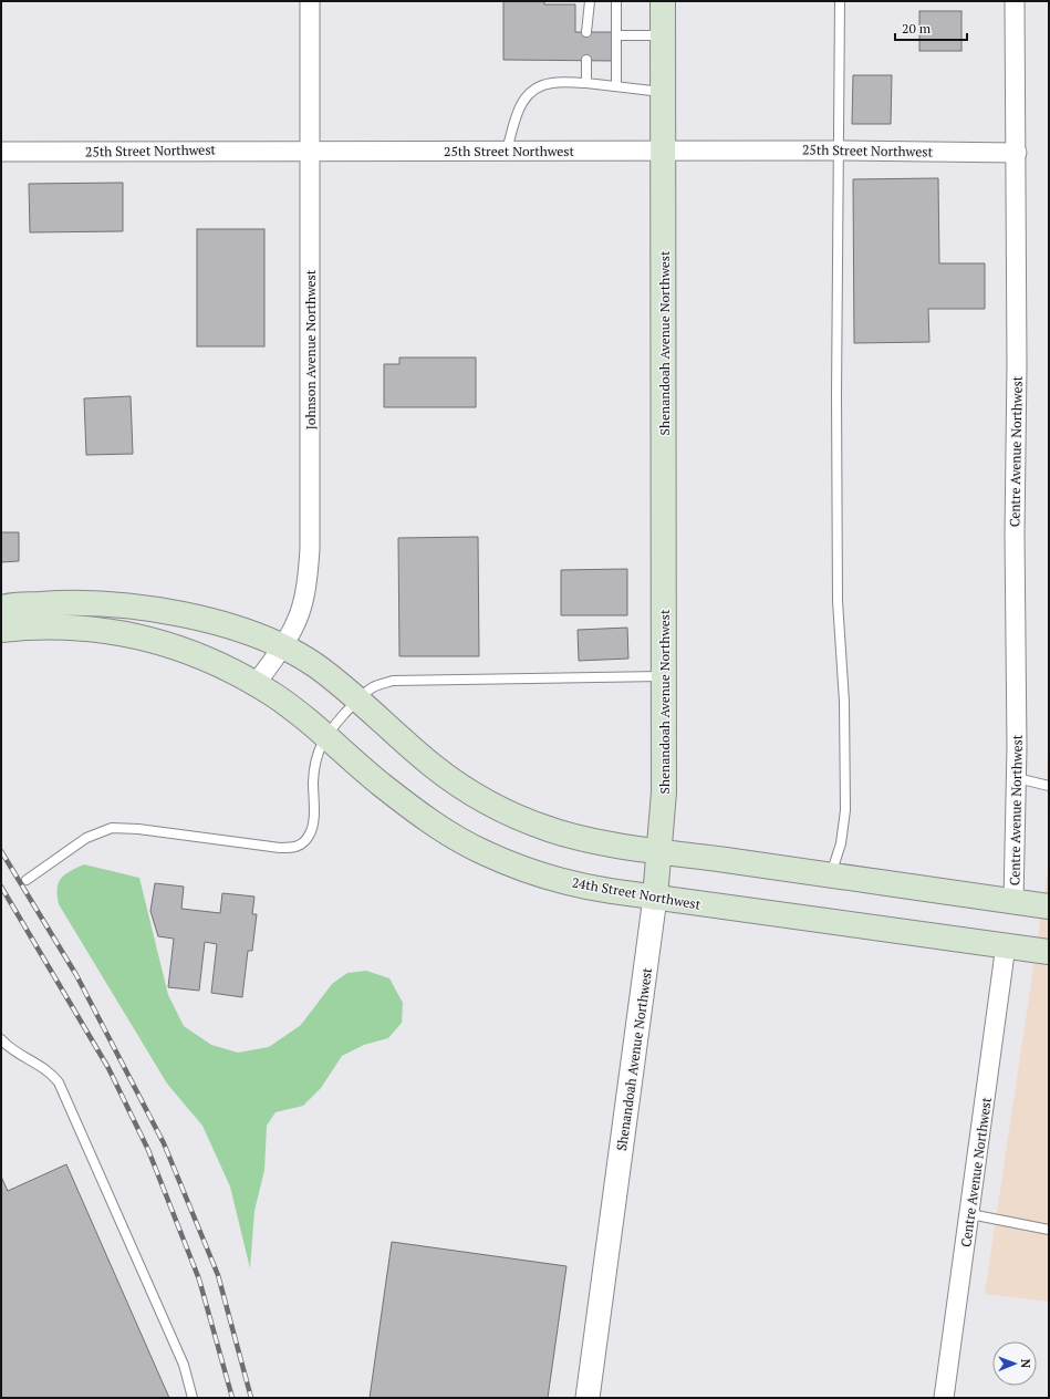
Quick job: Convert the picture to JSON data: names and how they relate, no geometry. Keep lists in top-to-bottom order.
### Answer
{
  "streets": {
    "main road": ["Shenandoah Avenue Northwest", "24th Street Northwest"],
    "street": ["25th Street Northwest", "Johnson Avenue Northwest", "Centre Avenue Northwest"]
  },
  "crossings": [
    ["25th Street Northwest", "Shenandoah Avenue Northwest"],
    ["25th Street Northwest", "Johnson Avenue Northwest"],
    ["25th Street Northwest", "Centre Avenue Northwest"],
    ["Shenandoah Avenue Northwest", "24th Street Northwest"],
    ["Johnson Avenue Northwest", "24th Street Northwest"],
    ["Centre Avenue Northwest", "24th Street Northwest"]
  ],
  "scale_bar": "20 m",
  "north": "right"
}
